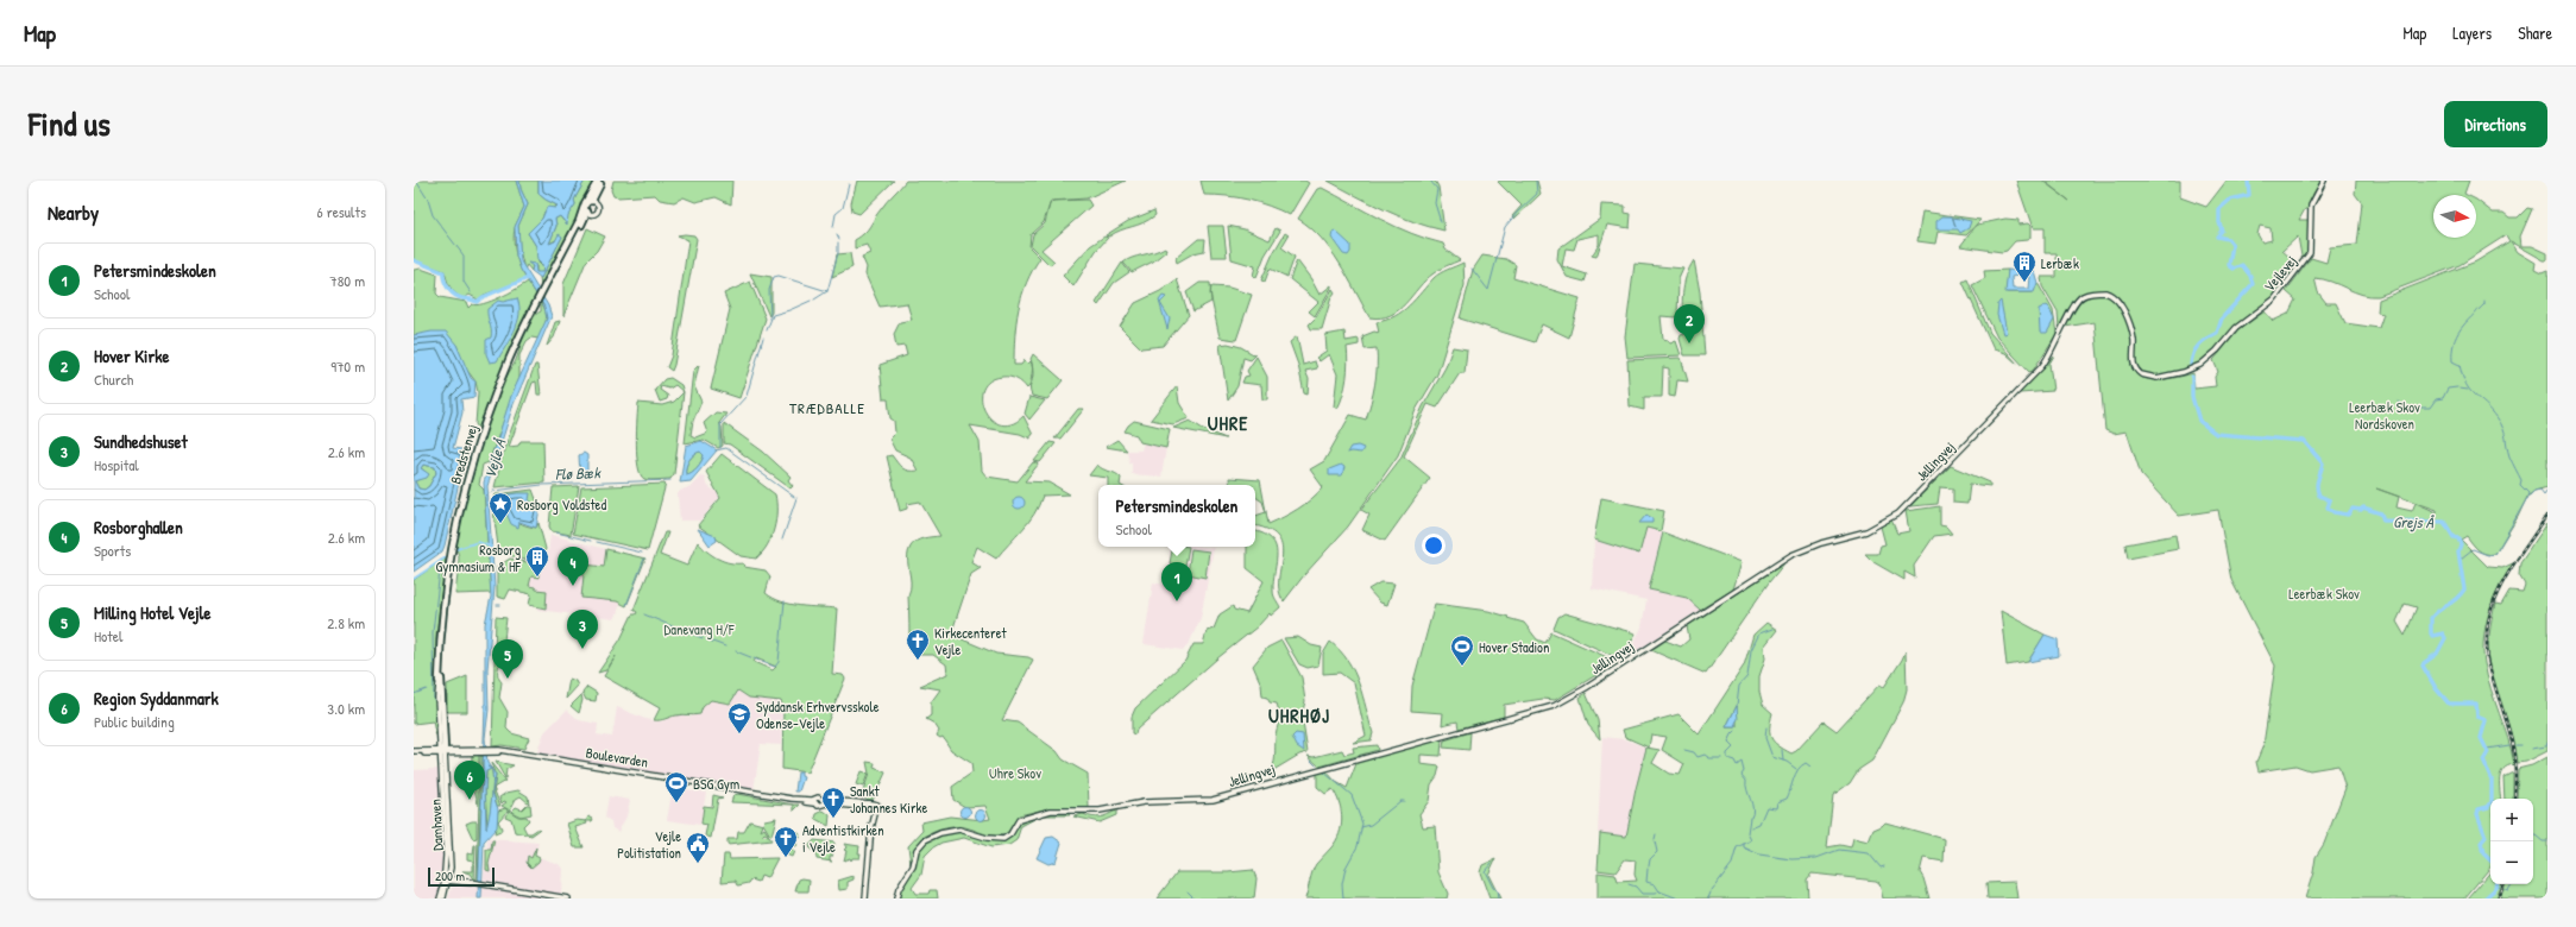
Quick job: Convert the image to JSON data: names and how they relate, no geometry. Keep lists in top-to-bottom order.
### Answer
{
  "streets": {
    "highway": ["Bredstenvej"],
    "main road": [
      "Vejlevej",
      "Jellingvej",
      "Boulevarden",
      "Damhaven"
    ]
  },
  "crossings": [
    ["Vejlevej", "Jellingvej"],
    ["Bredstenvej", "Boulevarden"],
    ["Bredstenvej", "Damhaven"],
    ["Boulevarden", "Damhaven"]
  ],
  "districts": ["TRÆDBALLE", "UHRE", "UHRHØJ"],
  "water": ["Vejle Å", "Flø Bæk", "Grejs Å"],
  "parks": [
    "Leerbæk Skov Nordskoven",
    "Leerbæk Skov",
    "Danevang H/F",
    "Uhre Skov"
  ],
  "places": {
    "building": ["Lerbæk", "Rosborg Gymnasium & HF"],
    "place": ["Rosborg Voldsted"],
    "church": ["Kirkecenteret Vejle", "Sankt Johannes Kirke", "Adventistkirken i Vejle"],
    "sports": ["Hover Stadion", "BSG Gym"],
    "school or university": ["Syddansk Erhvervsskole Odense-Vejle"],
    "public building": ["Vejle Politistation"]
  },
  "scale_bar": "200 m",
  "north": "right",
  "page": {
    "header": "Map",
    "nav": ["Map", "Layers", "Share"],
    "title": "Find us",
    "buttons": "Directions",
    "heading": ["Nearby", "6 results"],
    "list": [
      {
        "mark": "1",
        "name": "Petersmindeskolen",
        "note": "School",
        "value": "780 m"
      },
      {
        "mark": "2",
        "name": "Hover Kirke",
        "note": "Church",
        "value": "970 m"
      },
      {
        "mark": "3",
        "name": "Sundhedshuset",
        "note": "Hospital",
        "value": "2.6 km"
      },
      {
        "mark": "4",
        "name": "Rosborghallen",
        "note": "Sports",
        "value": "2.6 km"
      },
      {
        "mark": "5",
        "name": "Milling Hotel Vejle",
        "note": "Hotel",
        "value": "2.8 km"
      },
      {
        "mark": "6",
        "name": "Region Syddanmark",
        "note": "Public building",
        "value": "3.0 km"
      }
    ],
    "pins": [
      "2",
      "4",
      "1",
      "3",
      "5",
      "6"
    ],
    "popup": ["Petersmindeskolen", "School"],
    "map_buttons": ["+", "−"],
    "scale": "200 m"
  }
}
